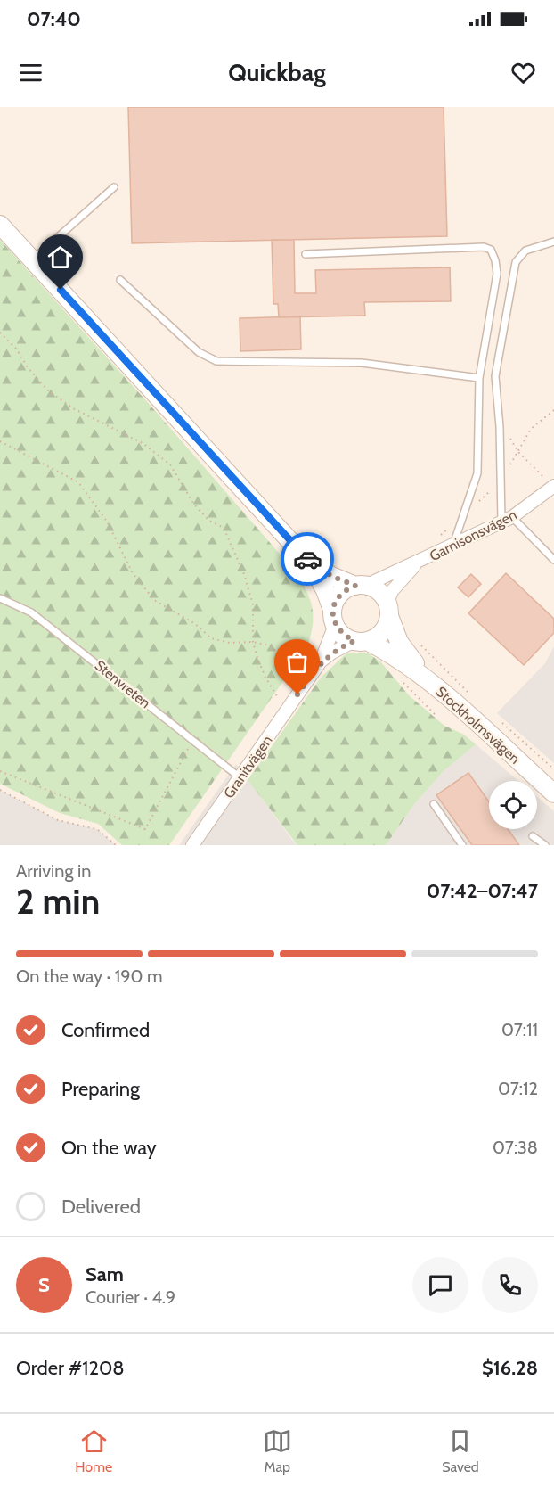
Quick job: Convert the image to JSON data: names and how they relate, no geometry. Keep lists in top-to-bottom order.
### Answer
{
  "streets": {
    "main road": ["Stockholmsvägen"],
    "street": ["Garnisonsvägen", "Granitvägen"],
    "lane": ["Stenvreten"]
  },
  "crossings": [
    ["Garnisonsvägen", "Stockholmsvägen"],
    ["Garnisonsvägen", "Granitvägen"],
    ["Stenvreten", "Granitvägen"],
    ["Stockholmsvägen", "Granitvägen"]
  ],
  "page": {
    "status": "07:40",
    "header": "Quickbag",
    "heading": ["2 min", "Arriving in", "07:42–07:47"],
    "panel": [
      "Sam",
      "Courier · 4.9",
      "Order #1208",
      "$16.28"
    ],
    "bar": "On the way · 190 m",
    "list": [
      ["Confirmed", "07:11"],
      ["Preparing", "07:12"],
      ["On the way", "07:38"],
      "Delivered"
    ],
    "round": "S",
    "tabs": ["Home", "Map", "Saved"]
  }
}
